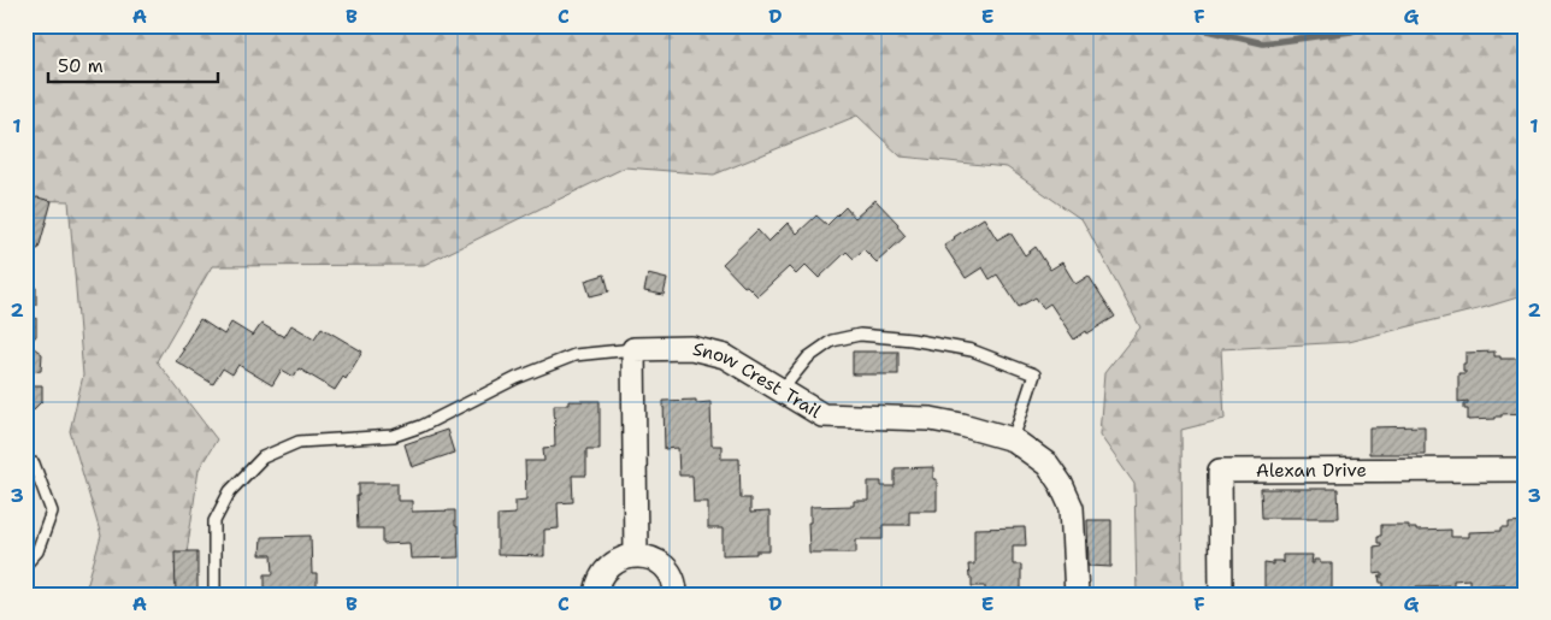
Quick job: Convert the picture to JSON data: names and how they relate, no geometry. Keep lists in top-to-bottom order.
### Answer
{
  "streets": {
    "street": ["Snow Crest Trail", "Alexan Drive"]
  },
  "scale_bar": "50 m",
  "grid": {
    "columns": [
      "A",
      "B",
      "C",
      "D",
      "E",
      "F",
      "G"
    ],
    "rows": ["1", "2", "3"]
  }
}
